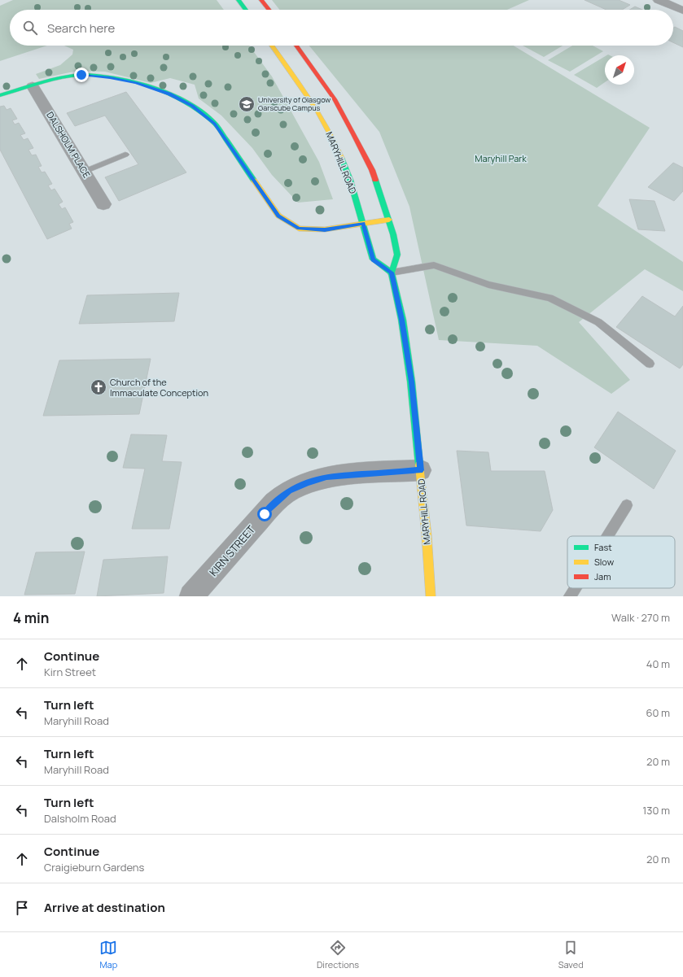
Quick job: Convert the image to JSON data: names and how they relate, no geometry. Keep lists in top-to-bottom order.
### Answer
{
  "streets": {
    "main road": ["MARYHILL ROAD"],
    "street": ["DALSHOLM PLACE", "KIRN STREET"]
  },
  "crossings": [
    ["MARYHILL ROAD", "KIRN STREET"]
  ],
  "parks": ["Maryhill Park"],
  "places": {
    "school or university": ["University of Glasgow Garscube Campus"],
    "church": ["Church of the Immaculate Conception"]
  },
  "legend": ["Fast", "Slow", "Jam"],
  "north": "top right",
  "page": {
    "search": "Search here",
    "heading": ["4 min", "Walk · 270 m"],
    "list": [
      ["Continue", "Kirn Street", "40 m"],
      ["Turn left", "Maryhill Road", "60 m"],
      ["Turn left", "Maryhill Road", "20 m"],
      ["Turn left", "Dalsholm Road", "130 m"],
      ["Continue", "Craigieburn Gardens", "20 m"],
      "Arrive at destination"
    ],
    "nav": ["Map", "Directions", "Saved"]
  }
}
